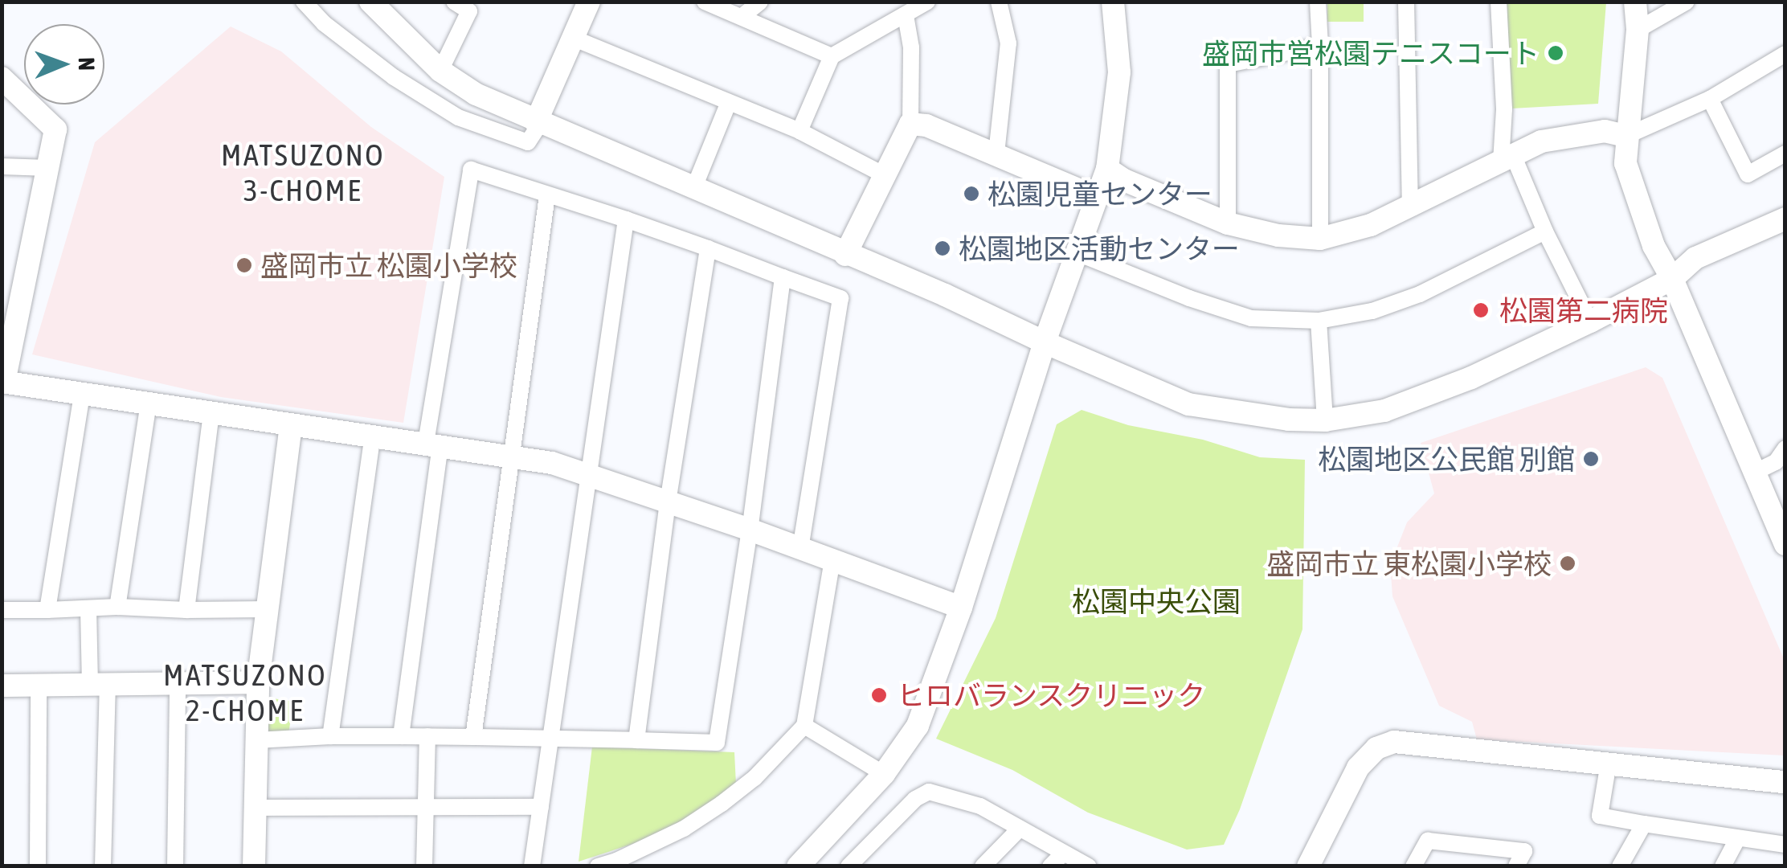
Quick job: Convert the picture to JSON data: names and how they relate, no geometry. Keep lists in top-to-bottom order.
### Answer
{
  "districts": ["MATSUZONO 3-CHOME", "MATSUZONO 2-CHOME"],
  "parks": ["松園中央公園"],
  "places": [
    "盛岡市営松園テニスコート",
    "松園児童センター",
    "松園地区活動センター",
    "盛岡市立 松園小学校",
    "松園第二病院",
    "松園地区公民館 別館",
    "盛岡市立 東松園小学校",
    "ヒロバランスクリニック"
  ],
  "north": "right"
}
